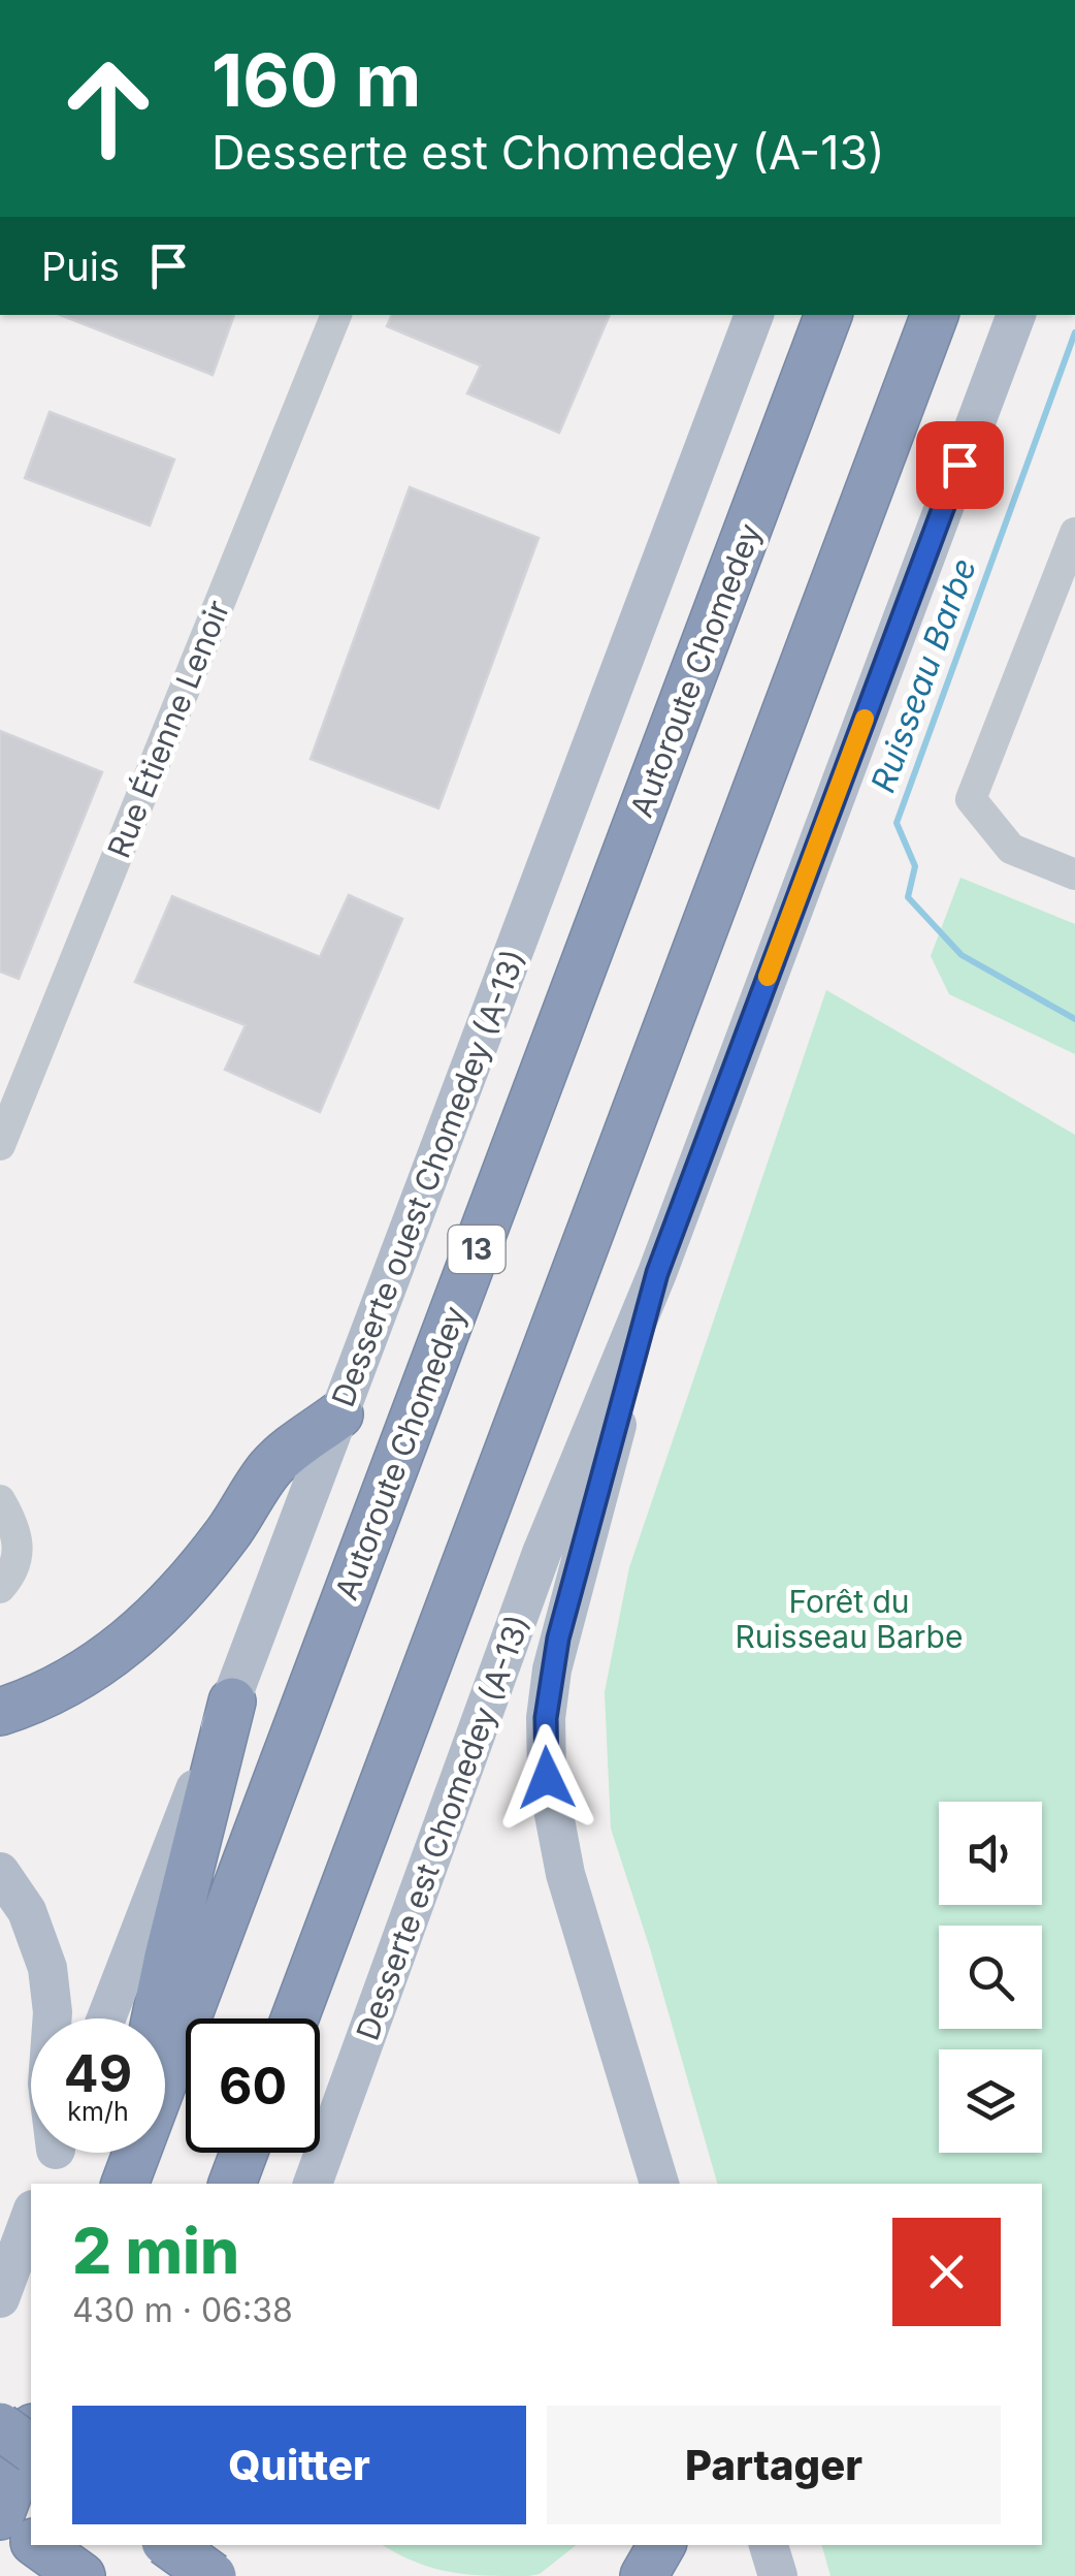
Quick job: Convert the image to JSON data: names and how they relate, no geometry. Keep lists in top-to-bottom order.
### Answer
{
  "streets": {
    "highway": ["Autoroute Chomedey", "13"],
    "main road": ["Desserte ouest Chomedey (A-13)", "Desserte est Chomedey (A-13)"],
    "street": ["Rue Étienne Lenoir"]
  },
  "water": ["Ruisseau Barbe"],
  "parks": ["Forêt du Ruisseau Barbe"],
  "page": {
    "turn": ["160 m", "Desserte est Chomedey (A-13)"],
    "then": "Puis",
    "speed": "49 km/h",
    "limit": "60",
    "heading": ["2 min", "430 m · 06:38"],
    "buttons": ["Quitter", "Partager"]
  }
}
